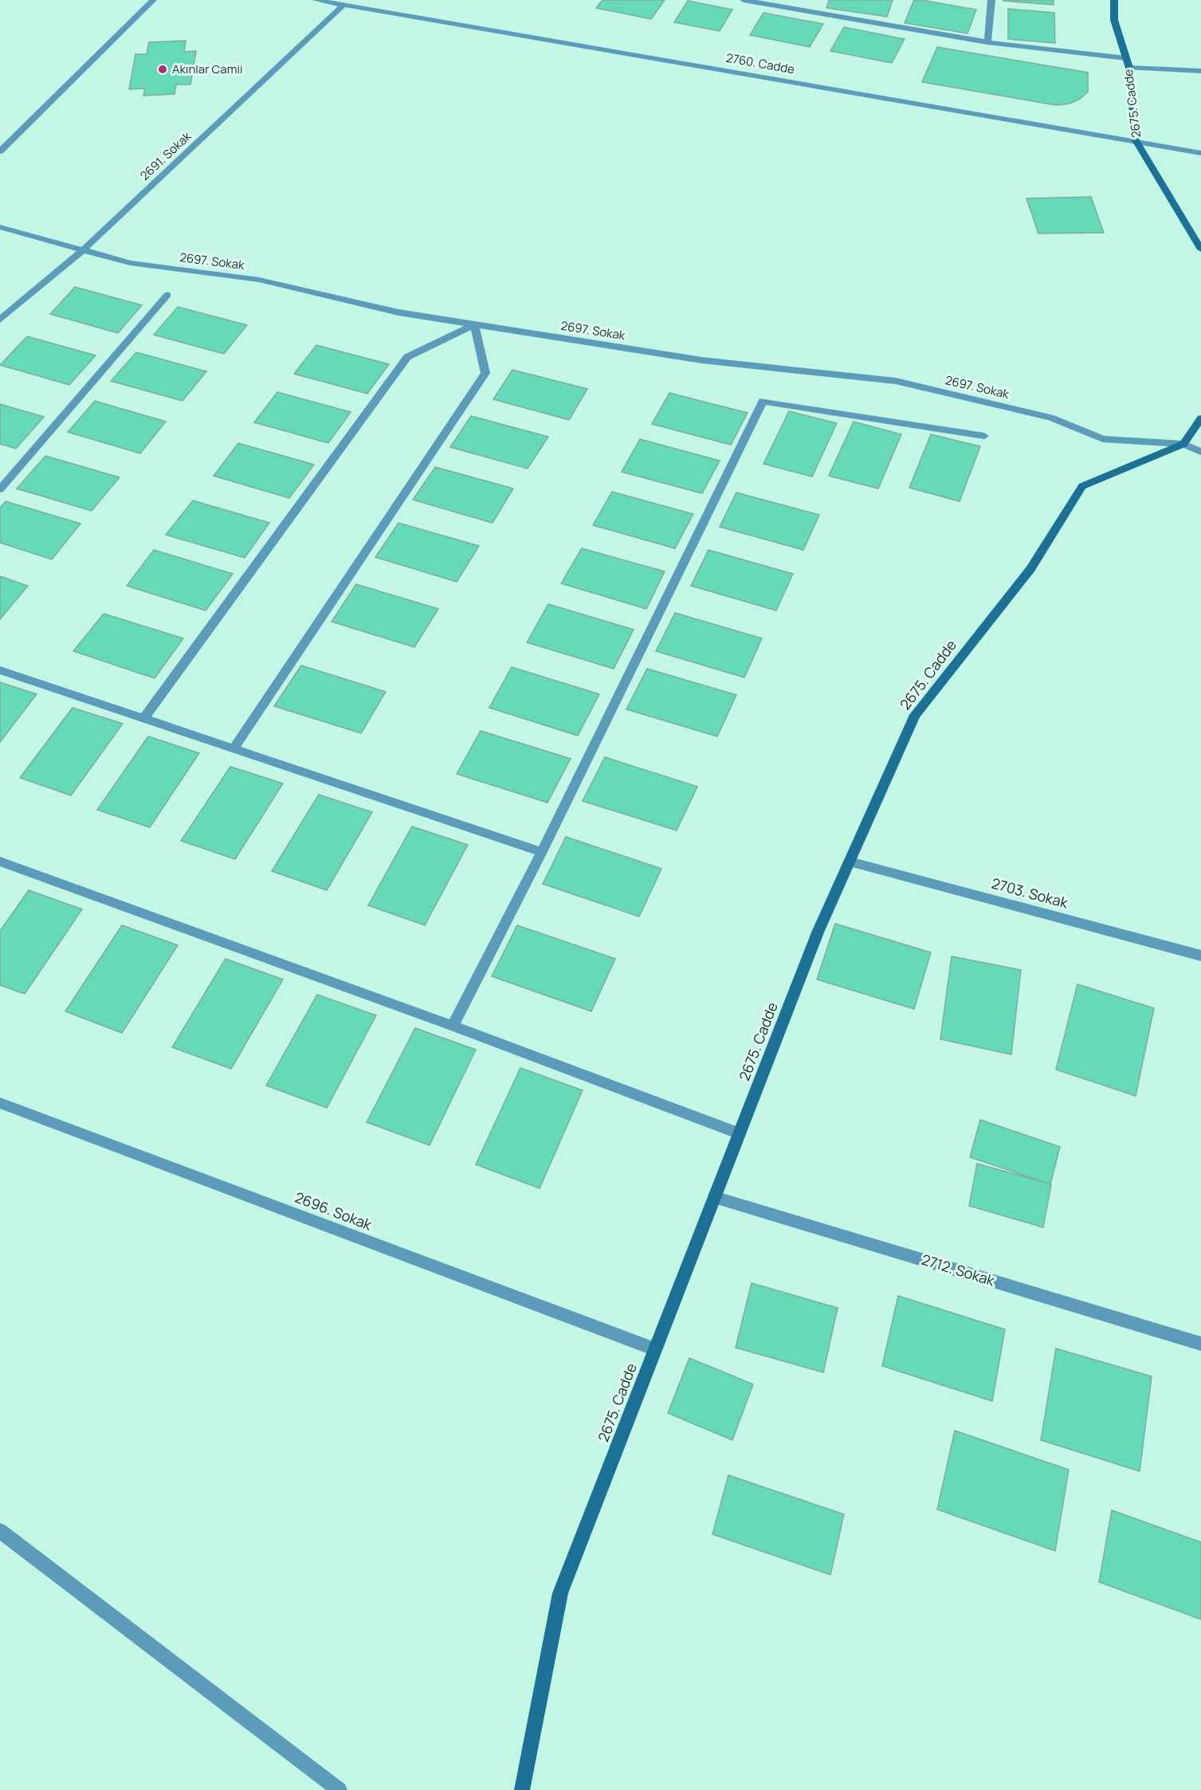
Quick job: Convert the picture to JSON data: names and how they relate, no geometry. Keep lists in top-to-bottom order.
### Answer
{
  "streets": {
    "street": [
      "2760. Cadde",
      "2675. Cadde",
      "2691. Sokak",
      "2697. Sokak",
      "2703. Sokak",
      "2696. Sokak",
      "2712. Sokak"
    ]
  },
  "crossings": [
    ["2760. Cadde", "2675. Cadde"],
    ["2760. Cadde", "2691. Sokak"],
    ["2675. Cadde", "2697. Sokak"],
    ["2675. Cadde", "2703. Sokak"],
    ["2675. Cadde", "2696. Sokak"],
    ["2675. Cadde", "2712. Sokak"],
    ["2691. Sokak", "2697. Sokak"]
  ],
  "places": ["Akınlar Camii"]
}
